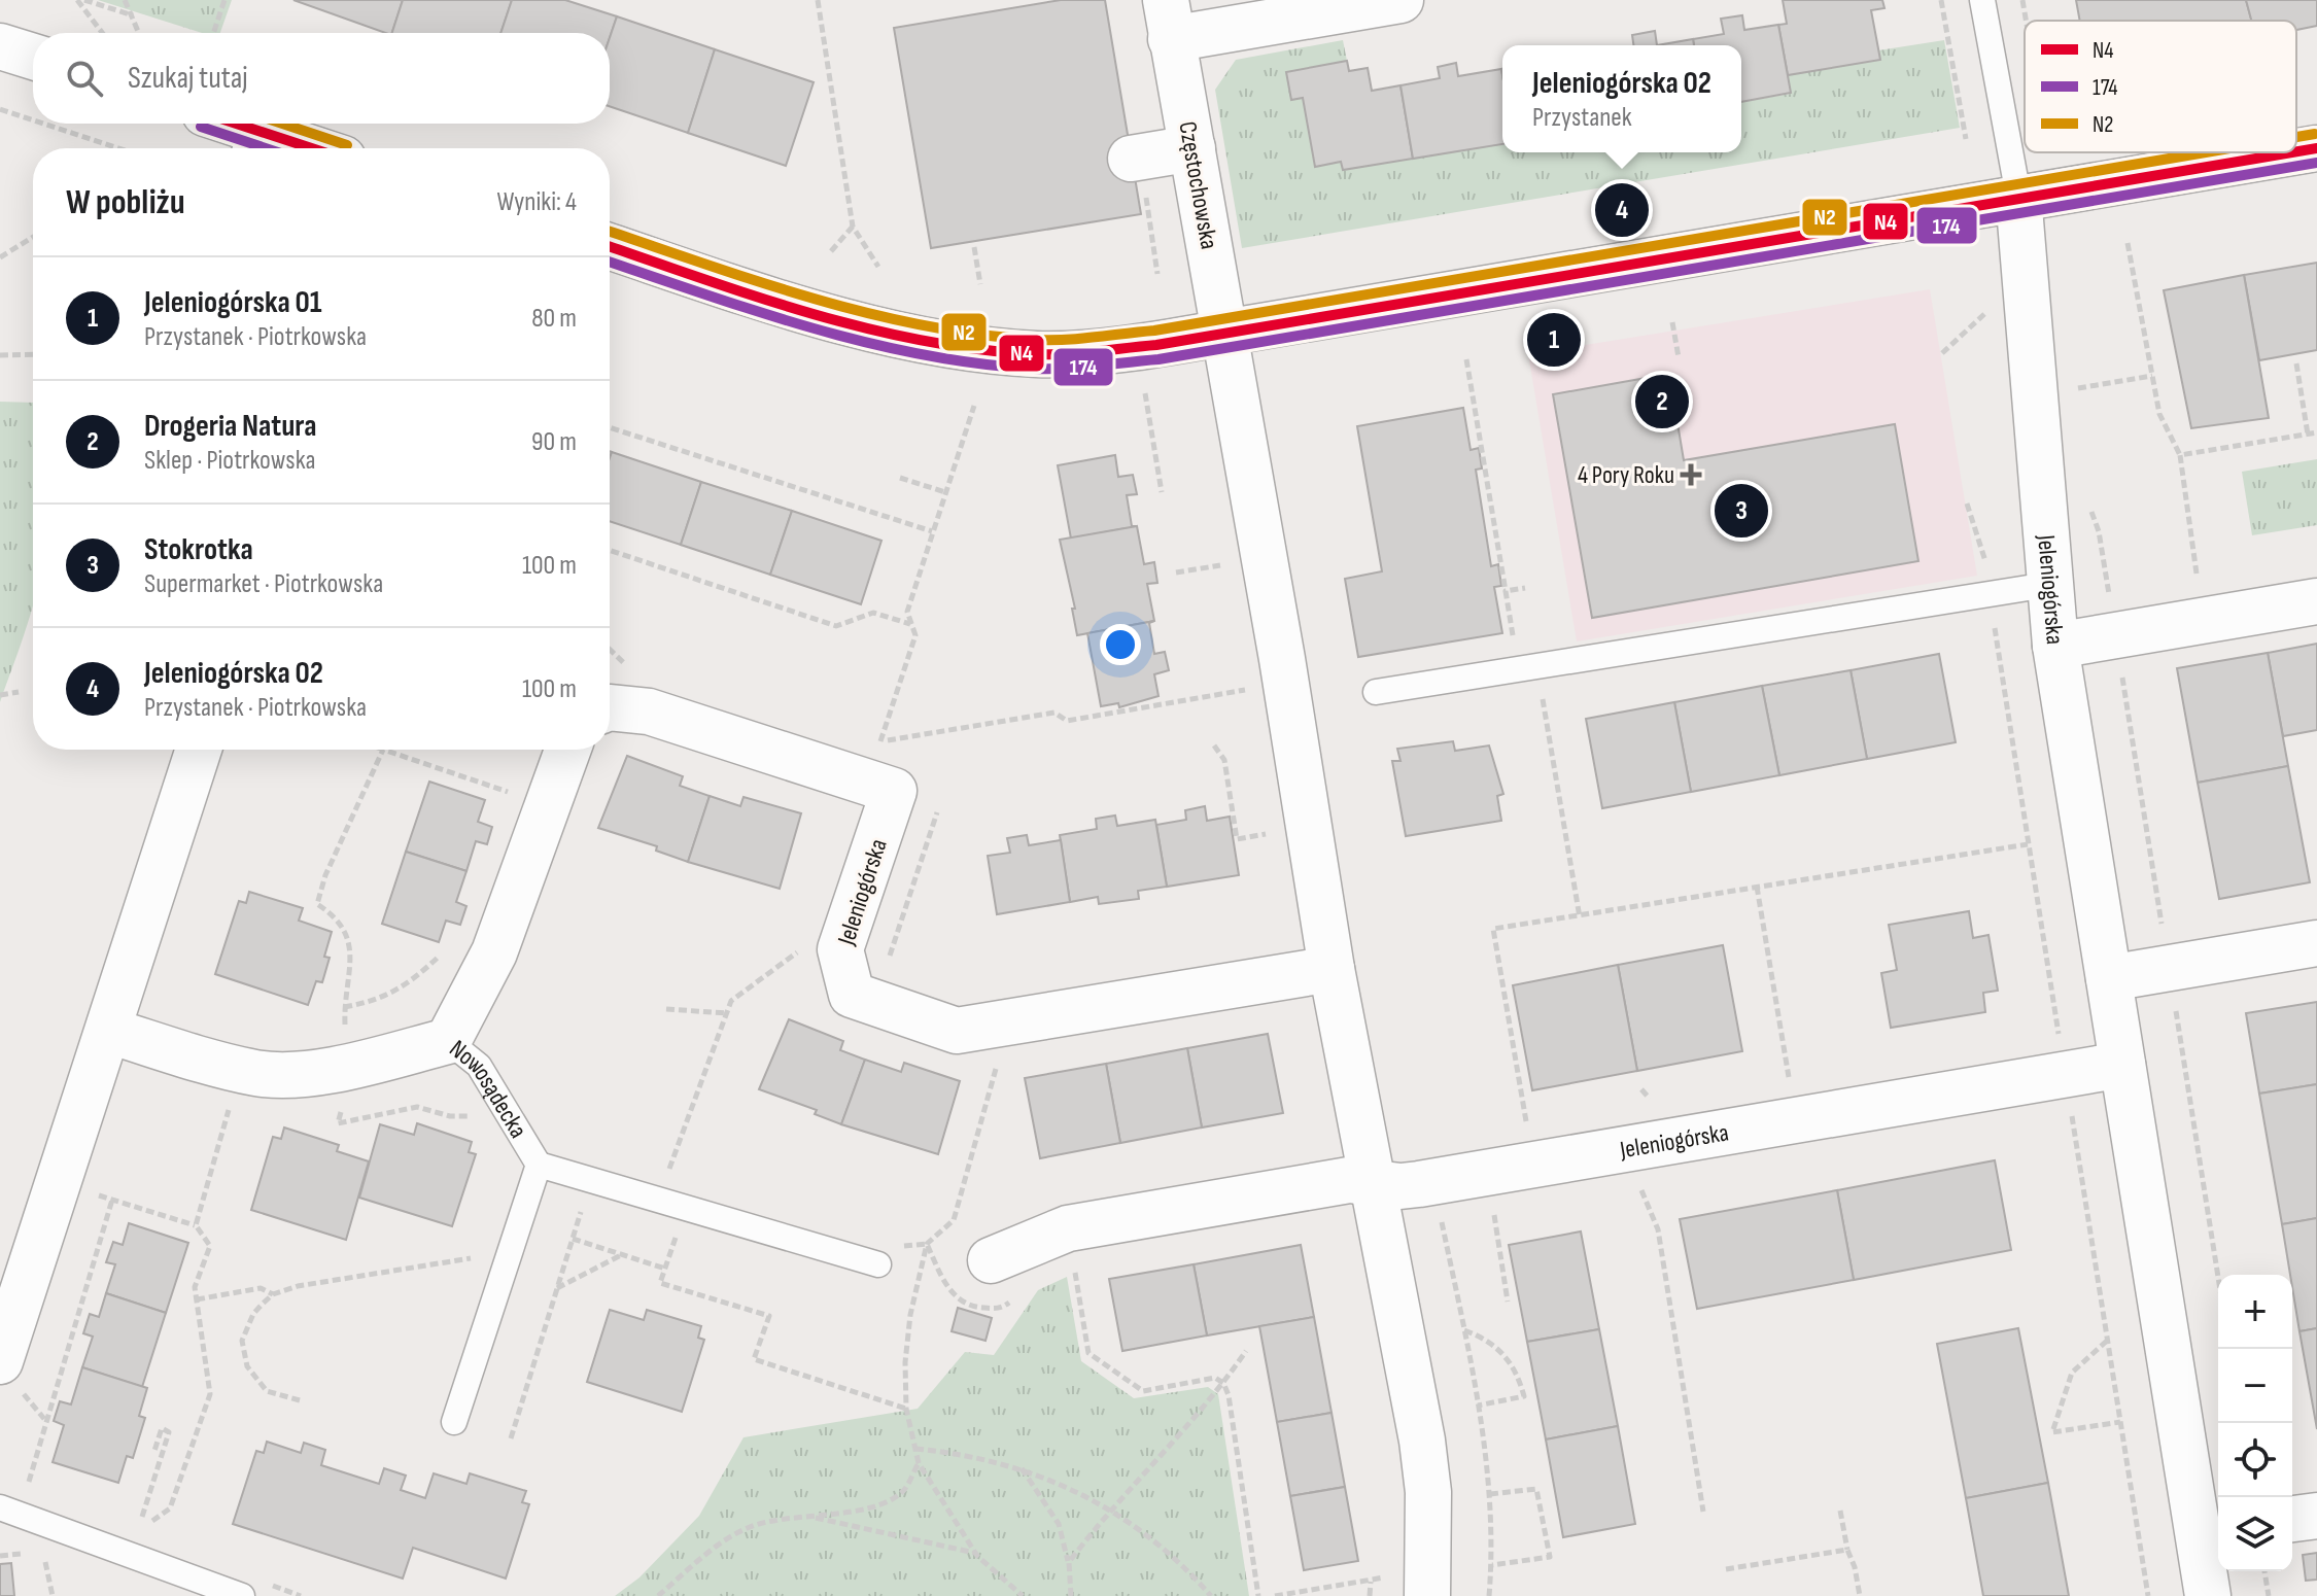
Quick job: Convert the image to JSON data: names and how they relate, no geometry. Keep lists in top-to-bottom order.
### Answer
{
  "streets": {
    "street": ["Częstochowska", "Jeleniogórska", "Nowosądecka"]
  },
  "places": {
    "health": ["4 Pory Roku"]
  },
  "lines": ["transit line N4", "transit line N2", "transit line 174"],
  "legend": ["N4", "174", "N2"],
  "page": {
    "search": "Szukaj tutaj",
    "popup": ["Jeleniogórska 02", "Przystanek"],
    "heading": ["W pobliżu", "Wyniki: 4"],
    "pins": [
      "4",
      "1",
      "2",
      "3"
    ],
    "list": [
      {
        "mark": "1",
        "name": "Jeleniogórska 01",
        "note": "Przystanek · Piotrkowska",
        "value": "80 m"
      },
      {
        "mark": "2",
        "name": "Drogeria Natura",
        "note": "Sklep · Piotrkowska",
        "value": "90 m"
      },
      {
        "mark": "3",
        "name": "Stokrotka",
        "note": "Supermarket · Piotrkowska",
        "value": "100 m"
      },
      {
        "mark": "4",
        "name": "Jeleniogórska 02",
        "note": "Przystanek · Piotrkowska",
        "value": "100 m"
      }
    ],
    "map_buttons": ["+", "−"]
  }
}
